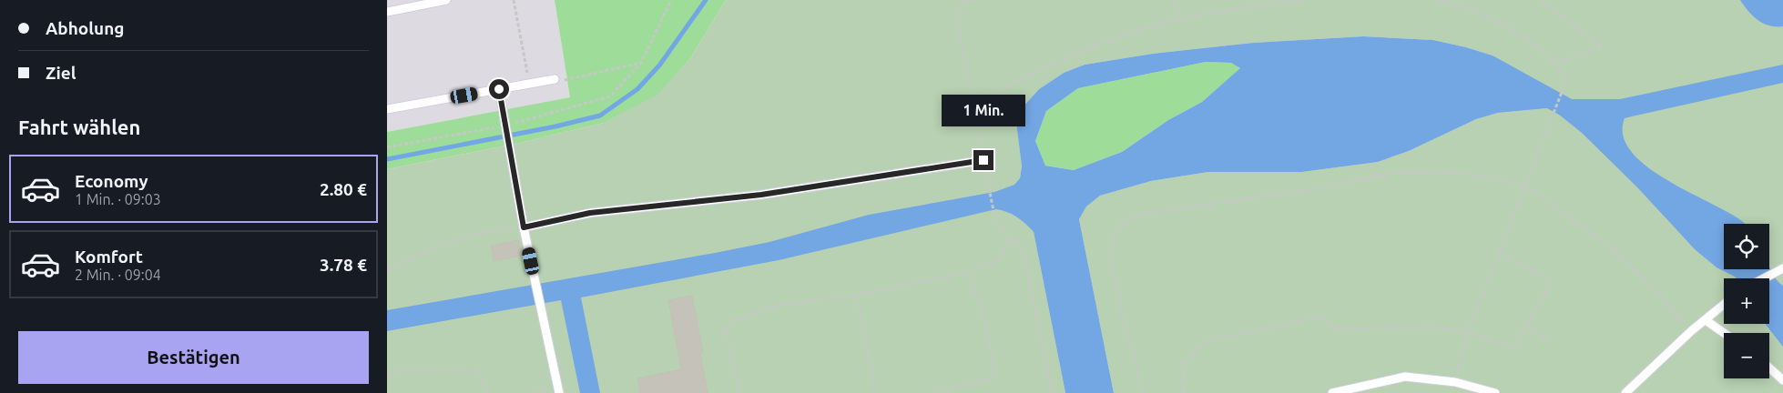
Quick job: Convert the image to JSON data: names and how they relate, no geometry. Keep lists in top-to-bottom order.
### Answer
{
  "page": {
    "banner": ["Abholung", "Ziel"],
    "bubble": "1 Min.",
    "heading": "Fahrt wählen",
    "list": [
      {
        "name": "Economy",
        "note": "1 Min. · 09:03",
        "value": "2.80 €"
      },
      {
        "name": "Komfort",
        "note": "2 Min. · 09:04",
        "value": "3.78 €"
      }
    ],
    "map_buttons": ["+", "−"],
    "buttons": "Bestätigen"
  }
}
